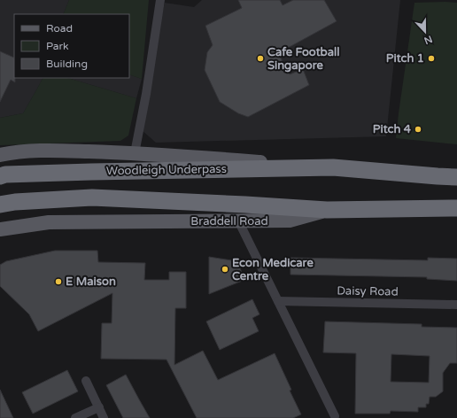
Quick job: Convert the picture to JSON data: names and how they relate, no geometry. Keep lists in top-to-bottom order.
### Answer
{
  "streets": {
    "highway": ["Woodleigh Underpass", "Braddell Road"],
    "street": ["Daisy Road"]
  },
  "places": [
    "Cafe Football Singapore",
    "Pitch 1",
    "Pitch 4",
    "Econ Medicare Centre",
    "E Maison"
  ],
  "legend": ["Road", "Park", "Building"],
  "north": "bottom"
}
